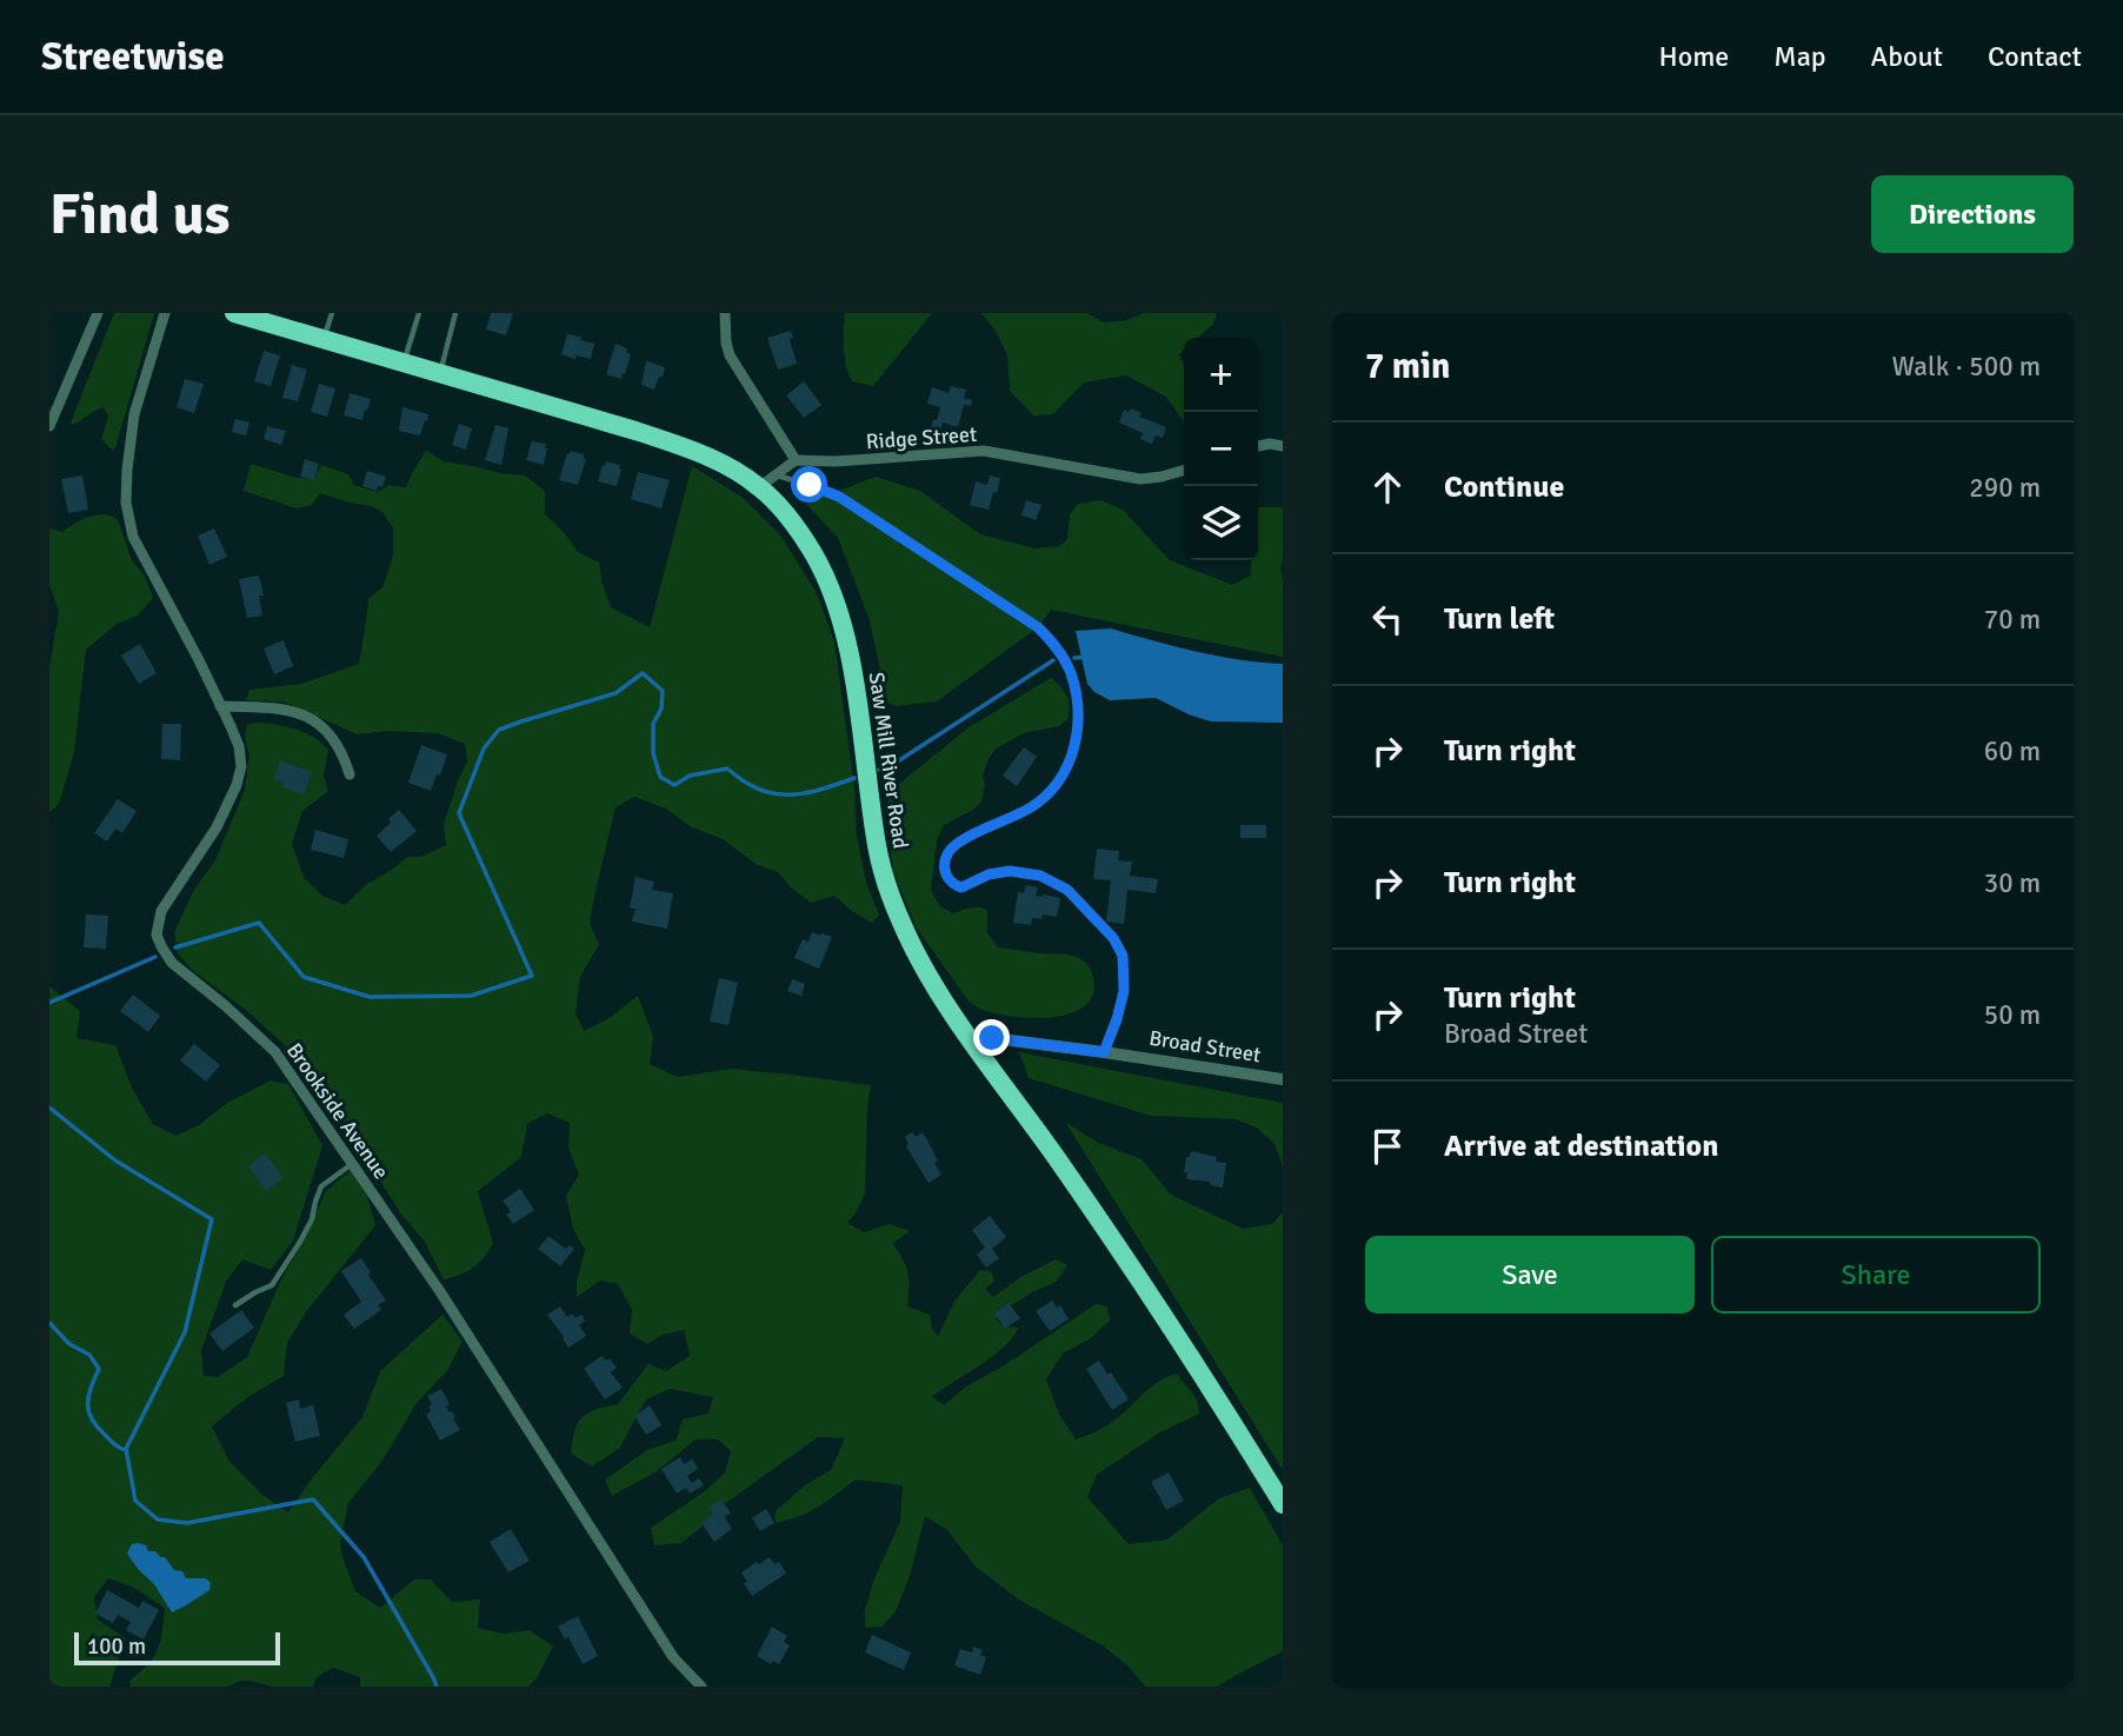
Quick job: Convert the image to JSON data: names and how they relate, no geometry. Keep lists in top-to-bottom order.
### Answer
{
  "streets": {
    "highway": ["Saw Mill River Road"],
    "street": ["Ridge Street", "Broad Street", "Brookside Avenue"]
  },
  "crossings": [
    ["Saw Mill River Road", "Broad Street"]
  ],
  "scale_bar": "100 m",
  "page": {
    "header": "Streetwise",
    "nav": [
      "Home",
      "Map",
      "About",
      "Contact"
    ],
    "buttons": [
      "Directions",
      ["Save", "Share"]
    ],
    "title": "Find us",
    "heading": ["7 min", "Walk · 500 m"],
    "map_buttons": ["+", "−"],
    "list": [
      ["Continue", "290 m"],
      ["Turn left", "70 m"],
      ["Turn right", "60 m"],
      ["Turn right", "30 m"],
      ["Turn right", "Broad Street", "50 m"],
      "Arrive at destination"
    ],
    "scale": "100 m"
  }
}
